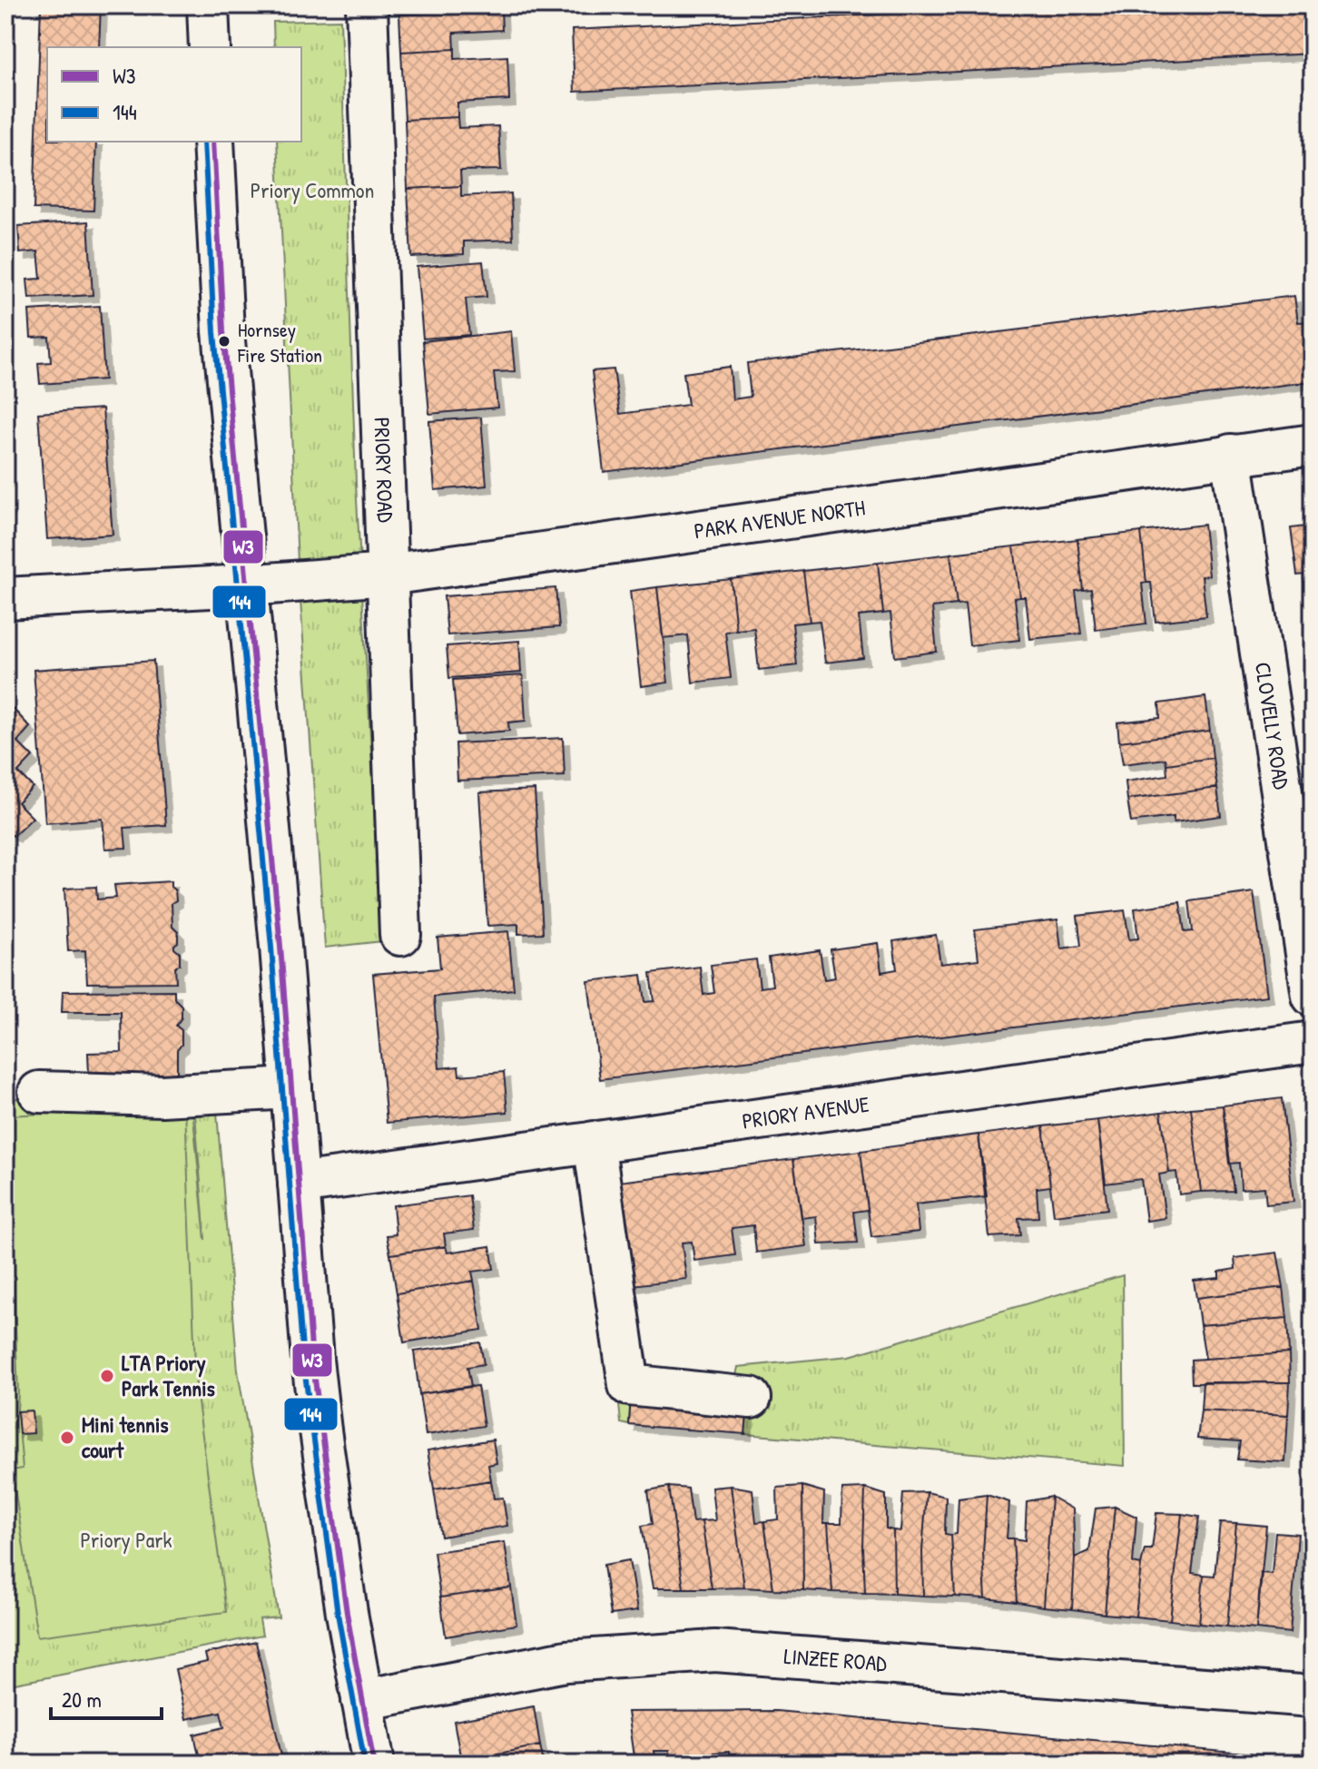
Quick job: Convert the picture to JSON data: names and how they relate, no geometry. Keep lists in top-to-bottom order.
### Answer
{
  "streets": {
    "street": [
      "PRIORY ROAD",
      "PARK AVENUE NORTH",
      "CLOVELLY ROAD",
      "PRIORY AVENUE",
      "LINZEE ROAD"
    ]
  },
  "crossings": [
    ["PRIORY ROAD", "PARK AVENUE NORTH"],
    ["PARK AVENUE NORTH", "CLOVELLY ROAD"]
  ],
  "parks": ["Priory Common", "Priory Park"],
  "places": ["Hornsey Fire Station", "LTA Priory Park Tennis", "Mini tennis court"],
  "lines": ["transit line W3", "transit line 144"],
  "legend": ["W3", "144"],
  "scale_bar": "20 m"
}
